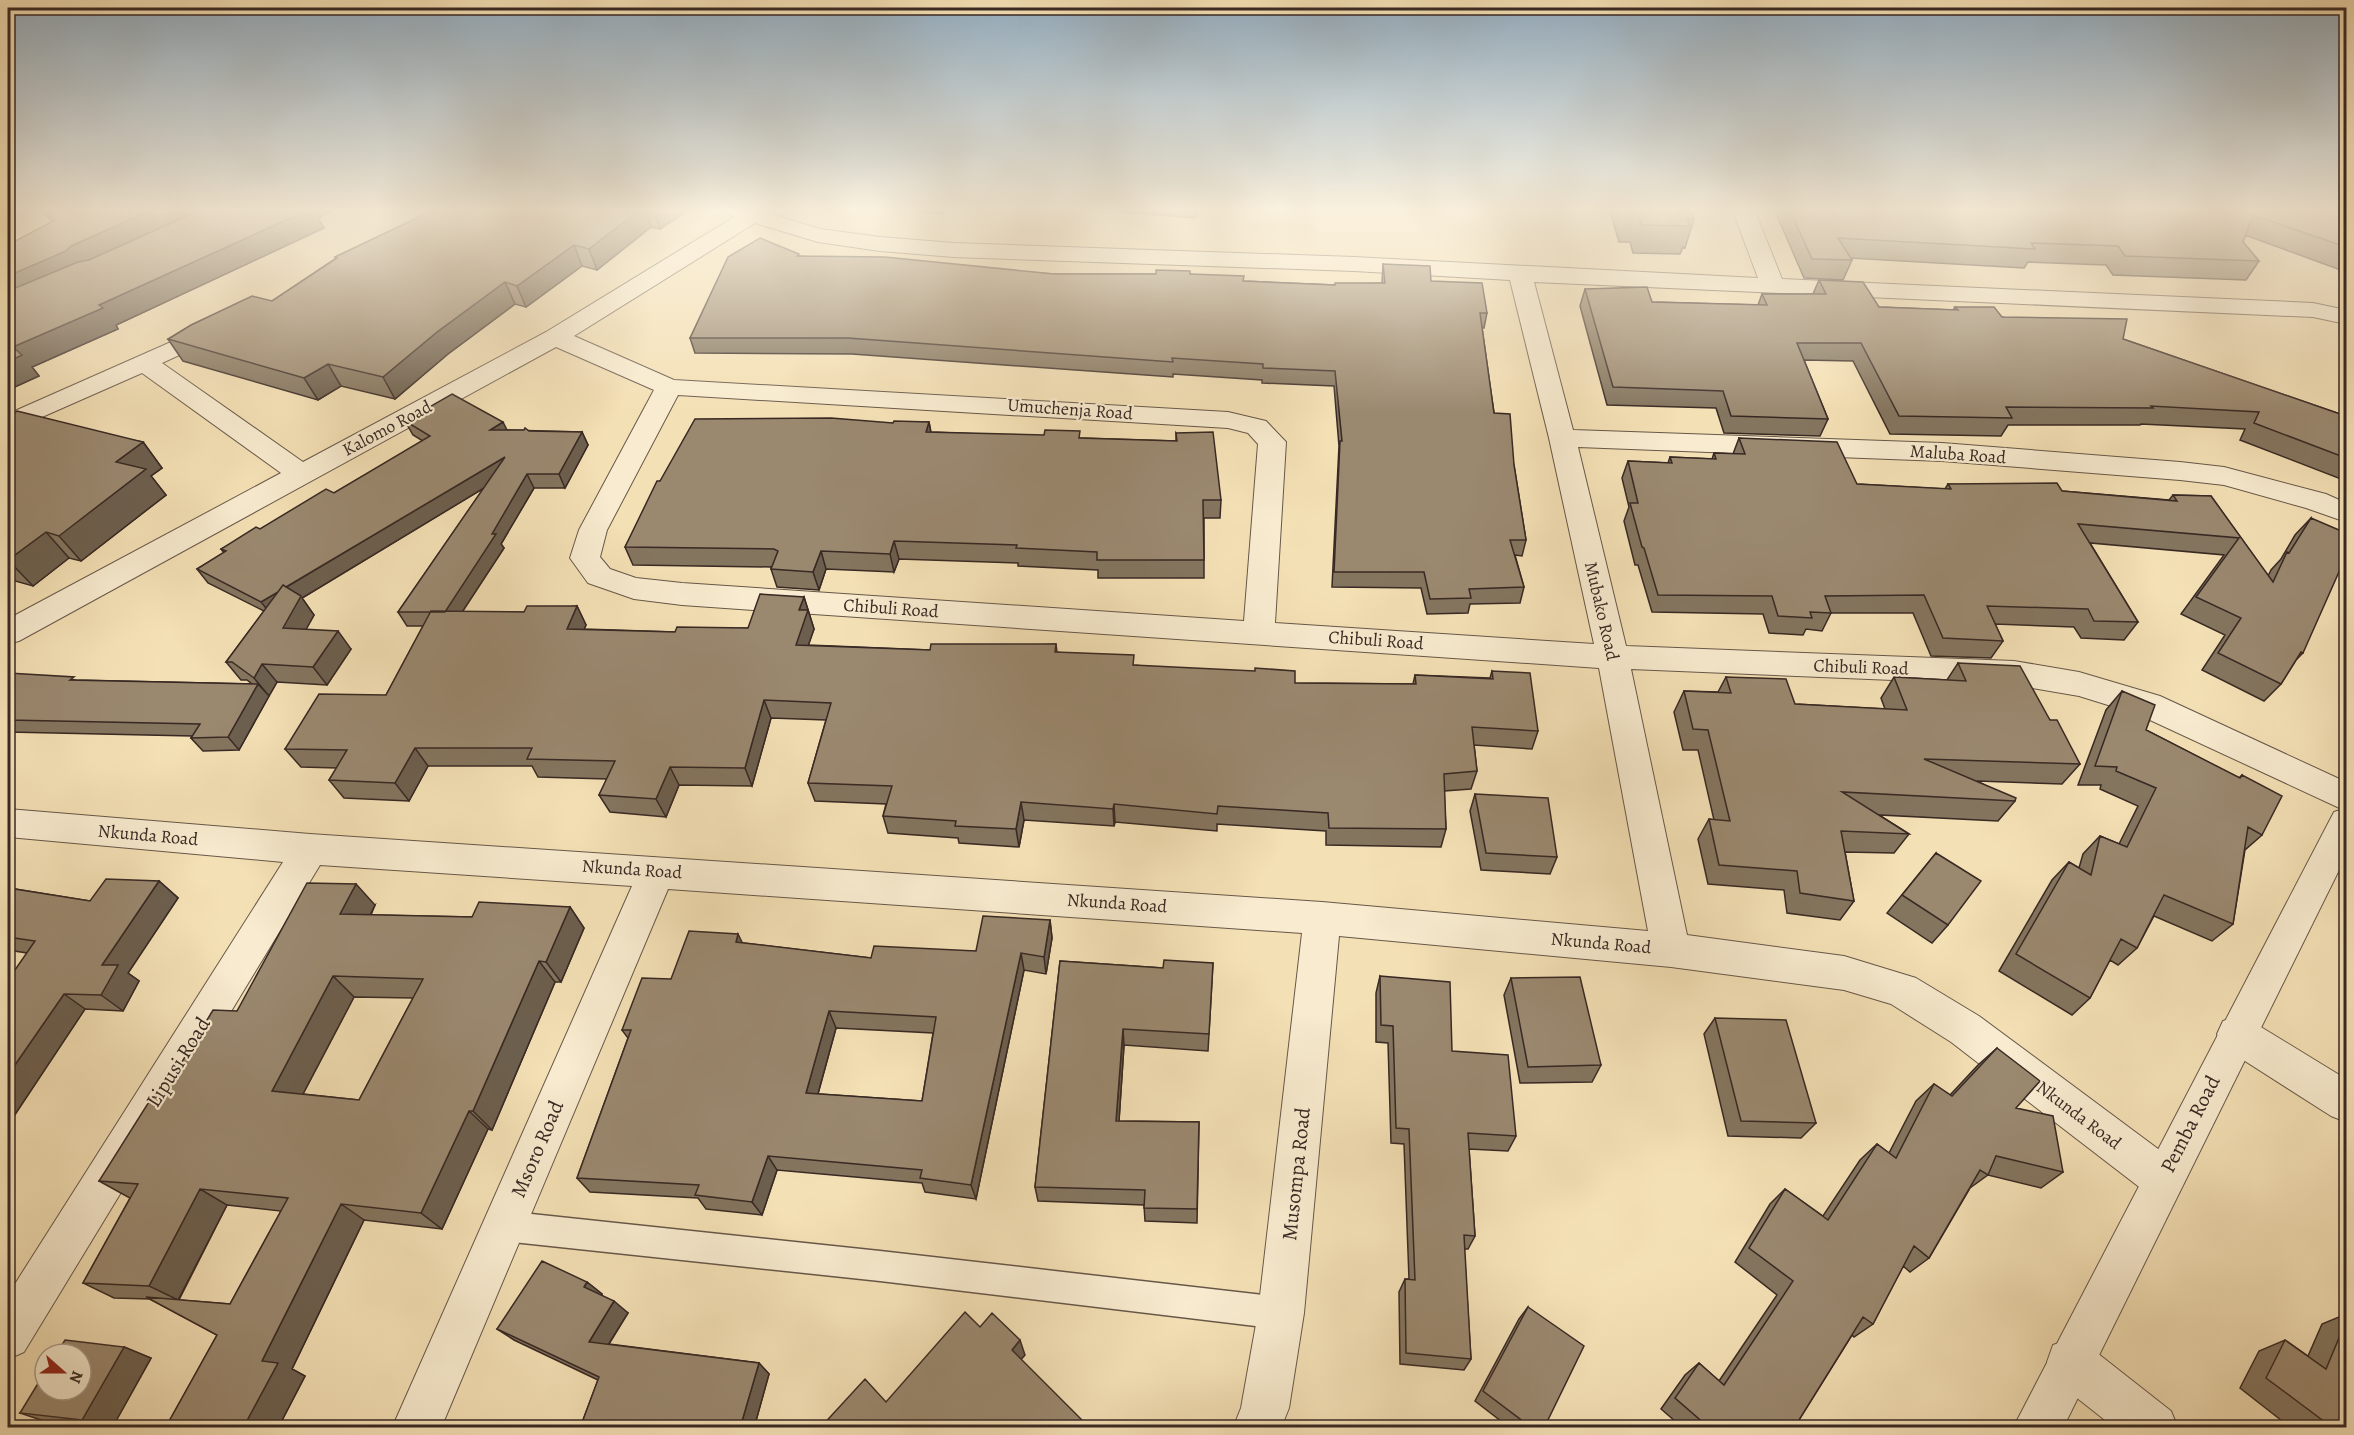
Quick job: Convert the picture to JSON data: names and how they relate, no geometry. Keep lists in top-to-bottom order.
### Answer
{
  "streets": {
    "street": [
      "Umuchenja Road",
      "Kalomo Road",
      "Maluba Road",
      "Chibuli Road",
      "Mubako Road",
      "Nkunda Road",
      "Lipusi Road",
      "Pemba Road",
      "Msoro Road",
      "Musompa Road"
    ]
  },
  "crossings": [
    ["Umuchenja Road", "Chibuli Road"],
    ["Maluba Road", "Mubako Road"],
    ["Chibuli Road", "Mubako Road"],
    ["Mubako Road", "Nkunda Road"],
    ["Nkunda Road", "Lipusi Road"],
    ["Nkunda Road", "Pemba Road"],
    ["Nkunda Road", "Msoro Road"],
    ["Nkunda Road", "Musompa Road"]
  ],
  "north": "right"
}
